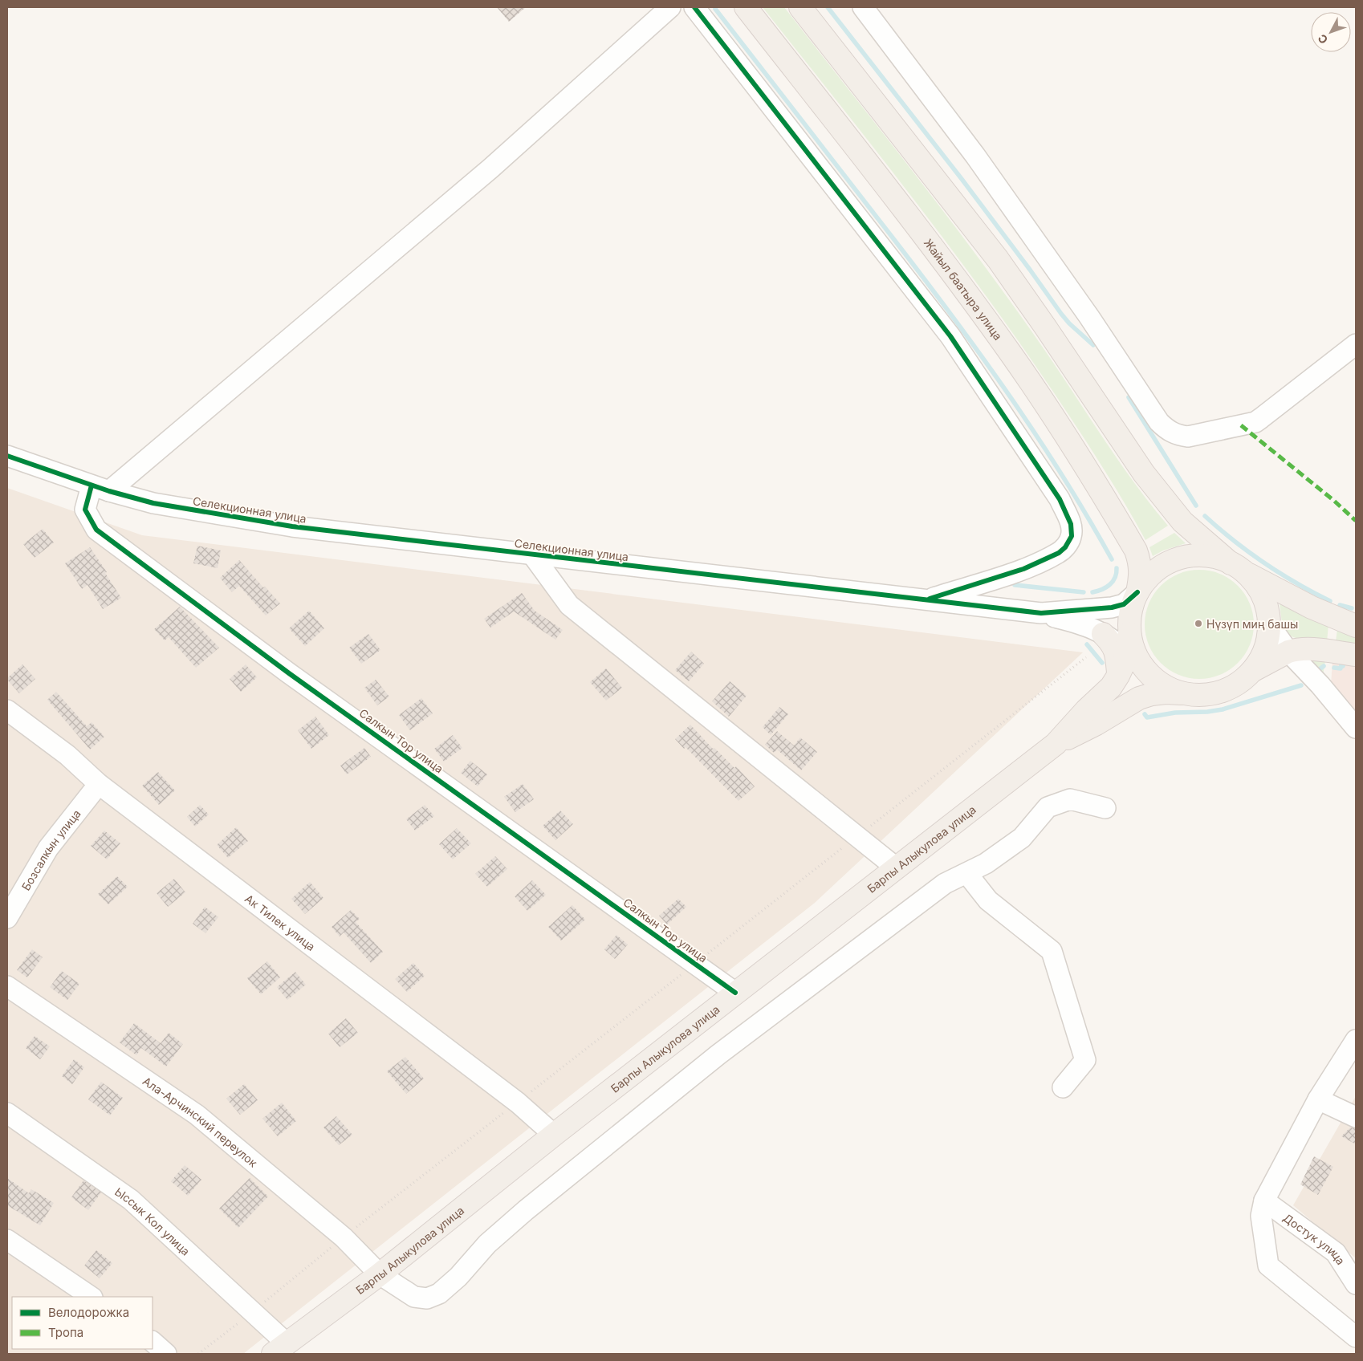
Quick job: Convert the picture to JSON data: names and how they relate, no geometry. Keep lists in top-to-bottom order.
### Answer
{
  "streets": {
    "main road": ["Жайыл баатыра улица", "Барпы Алыкулова улица"],
    "street": [
      "Селекционная улица",
      "Салкын Тор улица",
      "Бозсалкын улица",
      "Ак Тилек улица",
      "Ала-Арчинский переулок",
      "Ыссык Кол улица",
      "Достук улица"
    ]
  },
  "crossings": [
    ["Жайыл баатыра улица", "Селекционная улица"],
    ["Жайыл баатыра улица", "Барпы Алыкулова улица"],
    ["Селекционная улица", "Салкын Тор улица"],
    ["Селекционная улица", "Барпы Алыкулова улица"],
    ["Салкын Тор улица", "Барпы Алыкулова улица"],
    ["Барпы Алыкулова улица", "Ак Тилек улица"],
    ["Барпы Алыкулова улица", "Ала-Арчинский переулок"],
    ["Барпы Алыкулова улица", "Ыссык Кол улица"],
    ["Бозсалкын улица", "Ак Тилек улица"]
  ],
  "places": ["Нүзүп миң башы"],
  "legend": ["Велодорожка", "Тропа"],
  "north": "bottom left"
}
